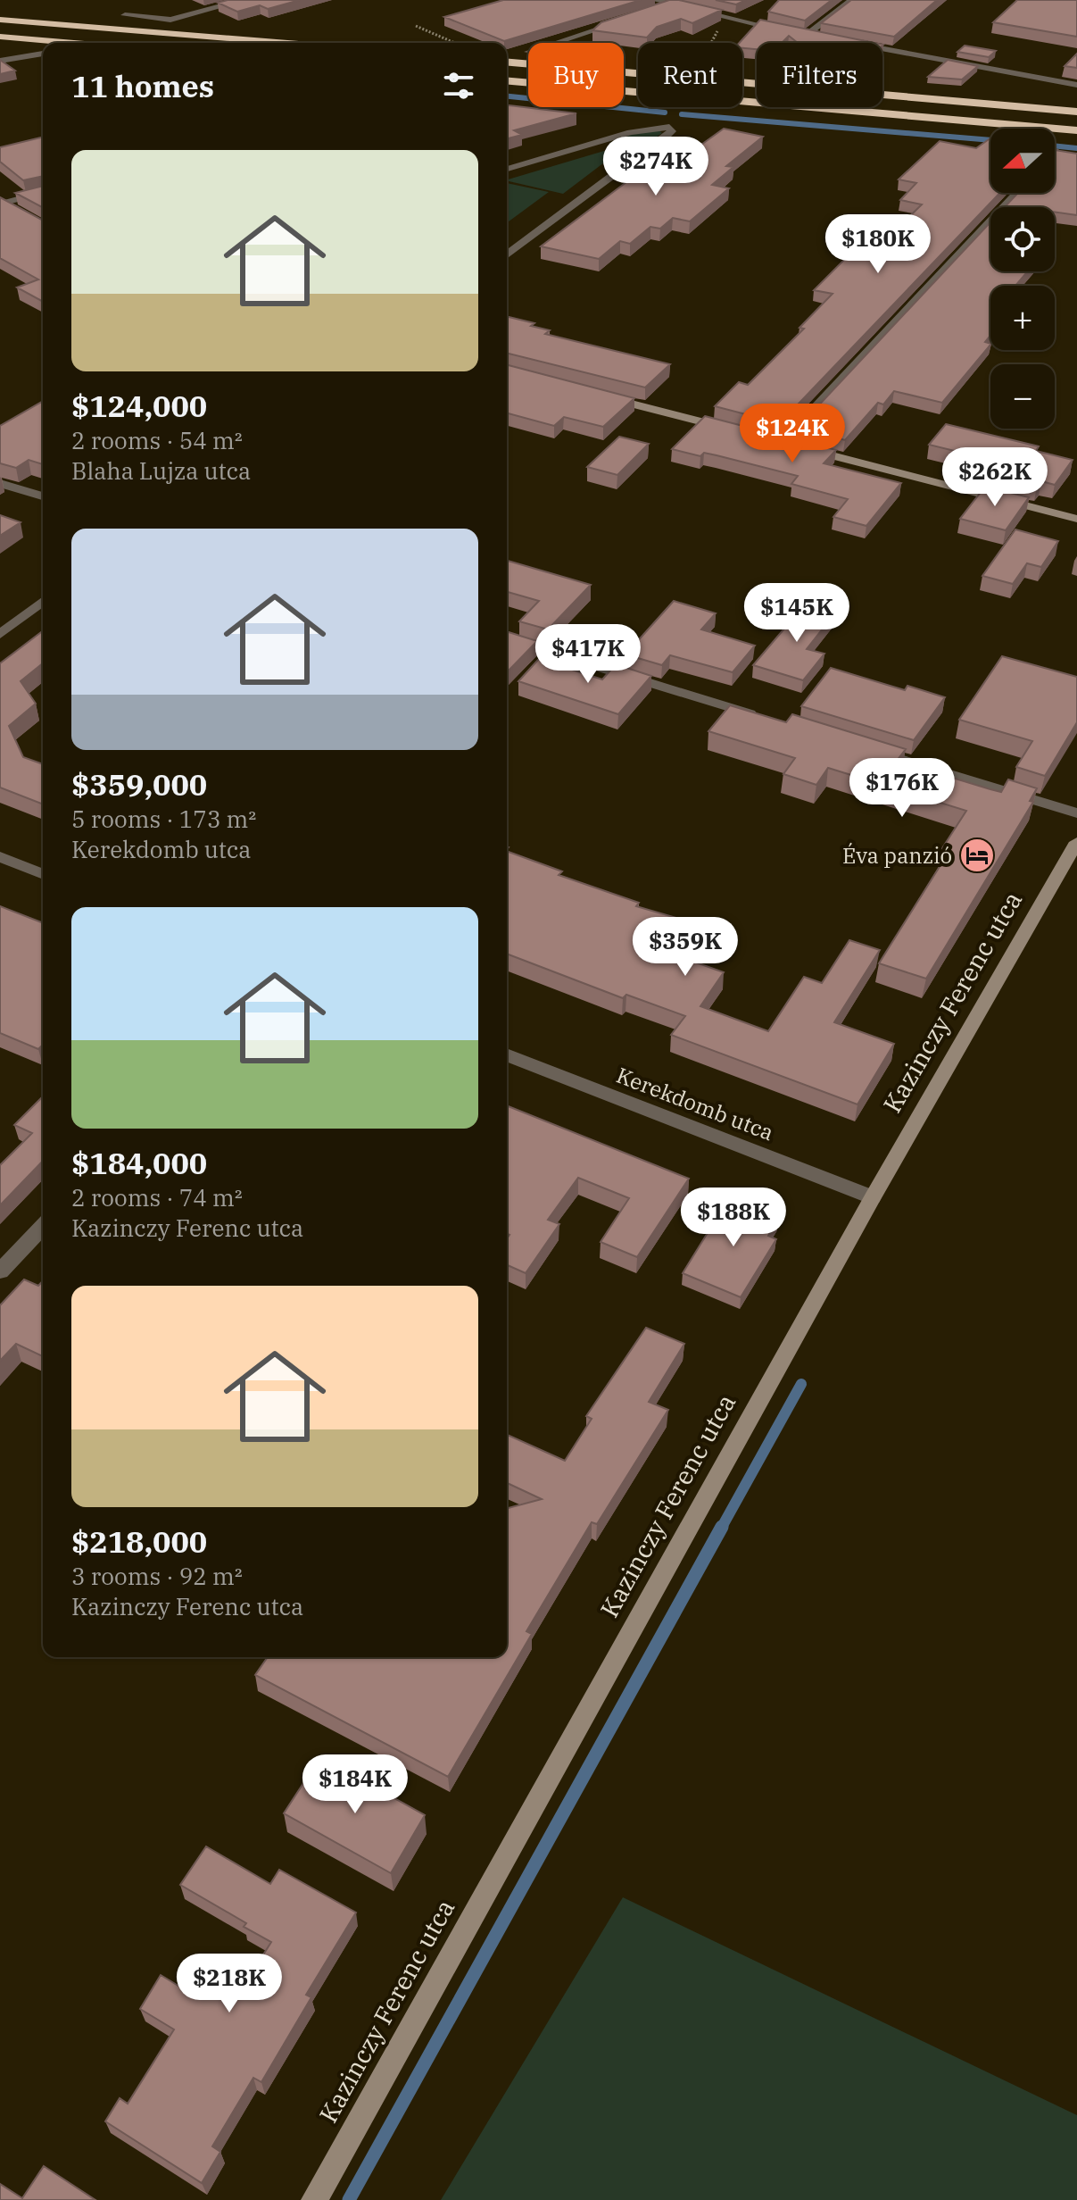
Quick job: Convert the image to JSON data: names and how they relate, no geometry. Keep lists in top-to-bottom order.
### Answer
{
  "streets": {
    "street": ["Kazinczy Ferenc utca", "Kerekdomb utca"]
  },
  "crossings": [
    ["Kazinczy Ferenc utca", "Kerekdomb utca"]
  ],
  "places": {
    "hotel": ["Éva panzió"]
  },
  "north": "left",
  "page": {
    "chip": ["Buy", "Rent", "Filters"],
    "heading": "11 homes",
    "map_buttons": ["+", "−"],
    "list": [
      {
        "name": "$124,000",
        "note": "2 rooms · 54 m² · Blaha Lujza utca"
      },
      {
        "name": "$359,000",
        "note": "5 rooms · 173 m² · Kerekdomb utca"
      },
      {
        "name": "$184,000",
        "note": "2 rooms · 74 m² · Kazinczy Ferenc utca"
      },
      {
        "name": "$218,000",
        "note": "3 rooms · 92 m² · Kazinczy Ferenc utca"
      }
    ],
    "price": [
      "$274K",
      "$180K",
      "$124K",
      "$262K",
      "$145K",
      "$417K",
      "$176K",
      "$359K",
      "$188K",
      "$184K",
      "$218K"
    ]
  }
}
